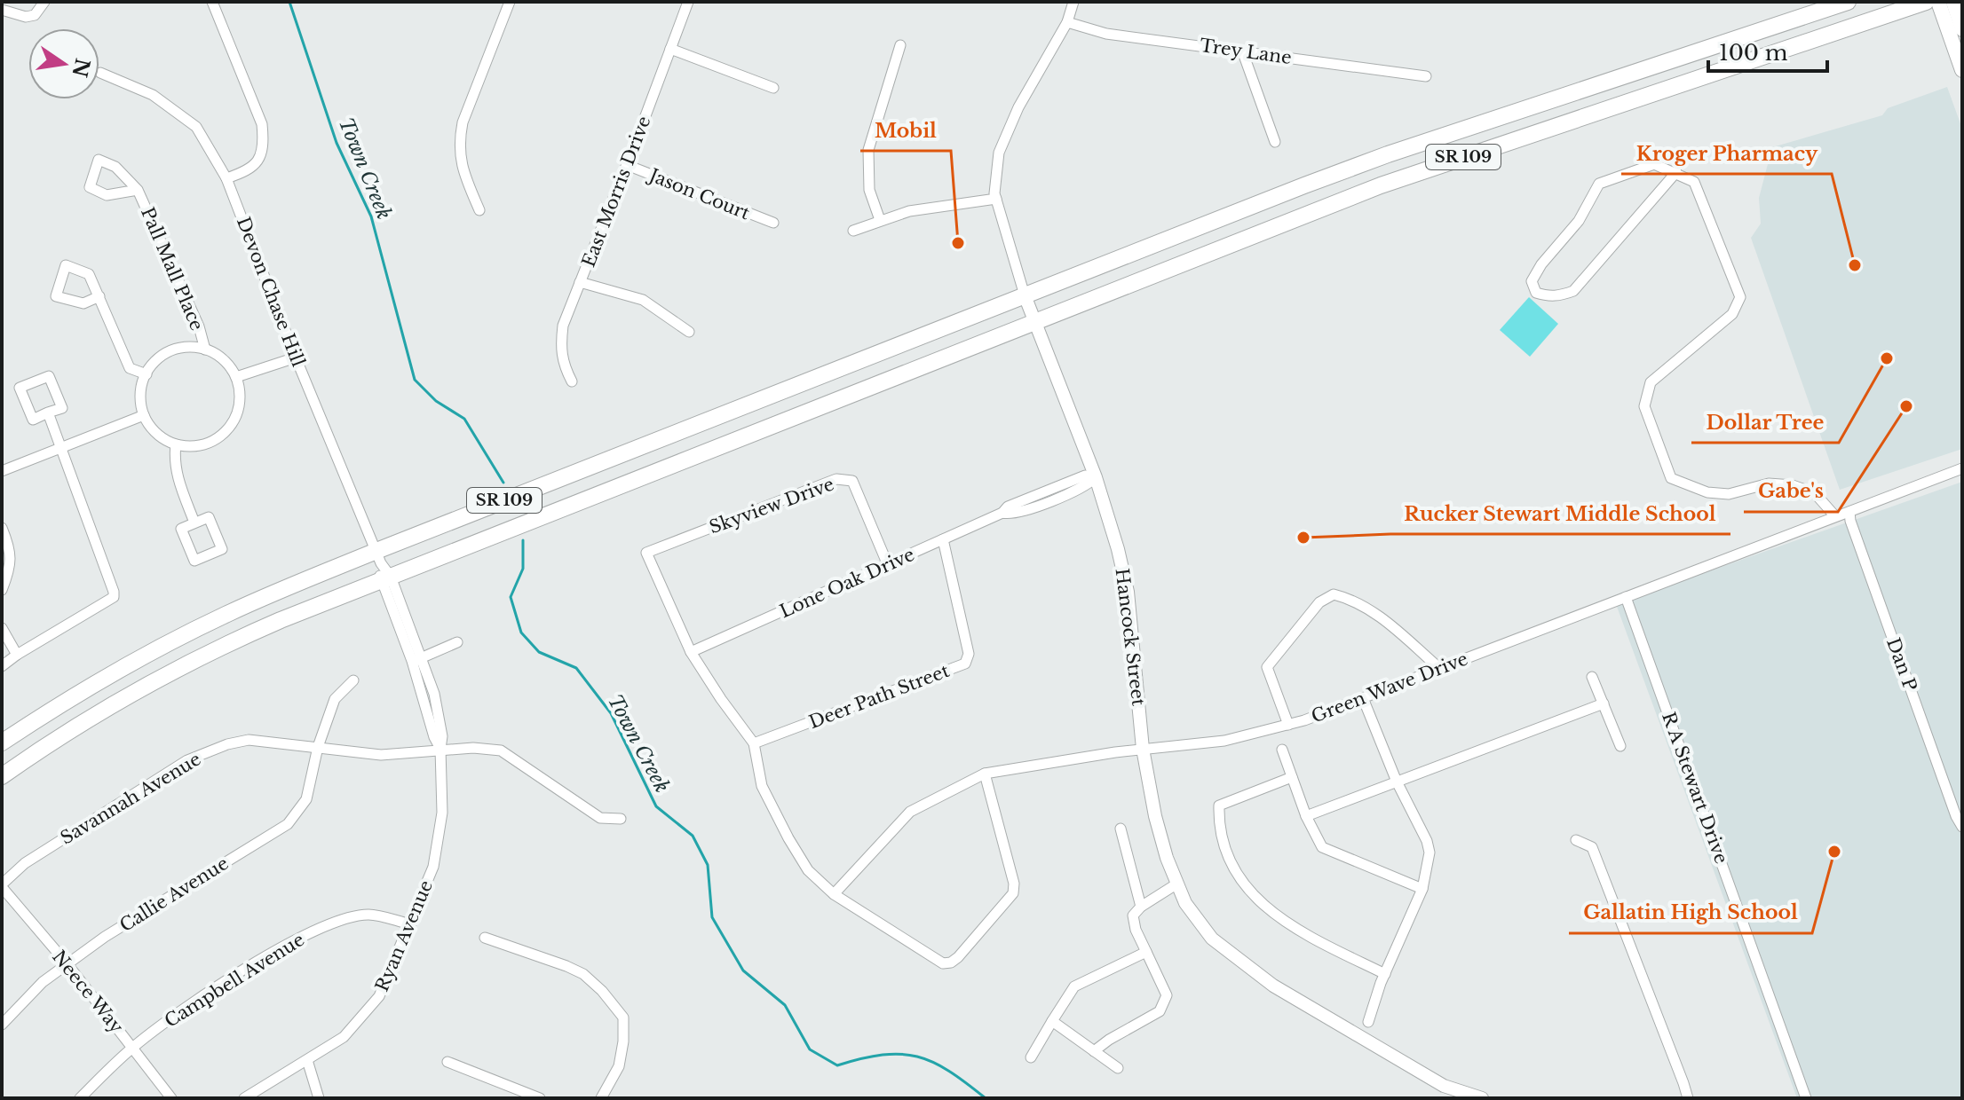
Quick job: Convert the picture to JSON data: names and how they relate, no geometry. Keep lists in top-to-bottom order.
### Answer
{
  "streets": {
    "highway": ["SR 109"],
    "street": [
      "Trey Lane",
      "East Morris Drive",
      "Jason Court",
      "Pall Mall Place",
      "Devon Chase Hill",
      "Skyview Drive",
      "Lone Oak Drive",
      "Hancock Street",
      "Dan P",
      "Green Wave Drive",
      "Deer Path Street",
      "R A Stewart Drive",
      "Savannah Avenue",
      "Callie Avenue",
      "Ryan Avenue",
      "Campbell Avenue",
      "Neece Way"
    ]
  },
  "crossings": [
    ["Trey Lane", "Hancock Street"],
    ["SR 109", "Devon Chase Hill"],
    ["SR 109", "Hancock Street"],
    ["SR 109", "Ryan Avenue"],
    ["East Morris Drive", "Jason Court"],
    ["Devon Chase Hill", "Ryan Avenue"],
    ["Skyview Drive", "Lone Oak Drive"],
    ["Lone Oak Drive", "Hancock Street"],
    ["Lone Oak Drive", "Deer Path Street"],
    ["Hancock Street", "Green Wave Drive"],
    ["Dan P", "Green Wave Drive"],
    ["Green Wave Drive", "R A Stewart Drive"],
    ["Savannah Avenue", "Callie Avenue"],
    ["Savannah Avenue", "Ryan Avenue"],
    ["Savannah Avenue", "Neece Way"],
    ["Callie Avenue", "Neece Way"],
    ["Ryan Avenue", "Campbell Avenue"],
    ["Campbell Avenue", "Neece Way"]
  ],
  "water": ["Town Creek"],
  "places": [
    "Mobil",
    "Kroger Pharmacy",
    "Dollar Tree",
    "Gabe's",
    "Rucker Stewart Middle School",
    "Gallatin High School"
  ],
  "scale_bar": "100 m",
  "north": "right"
}
